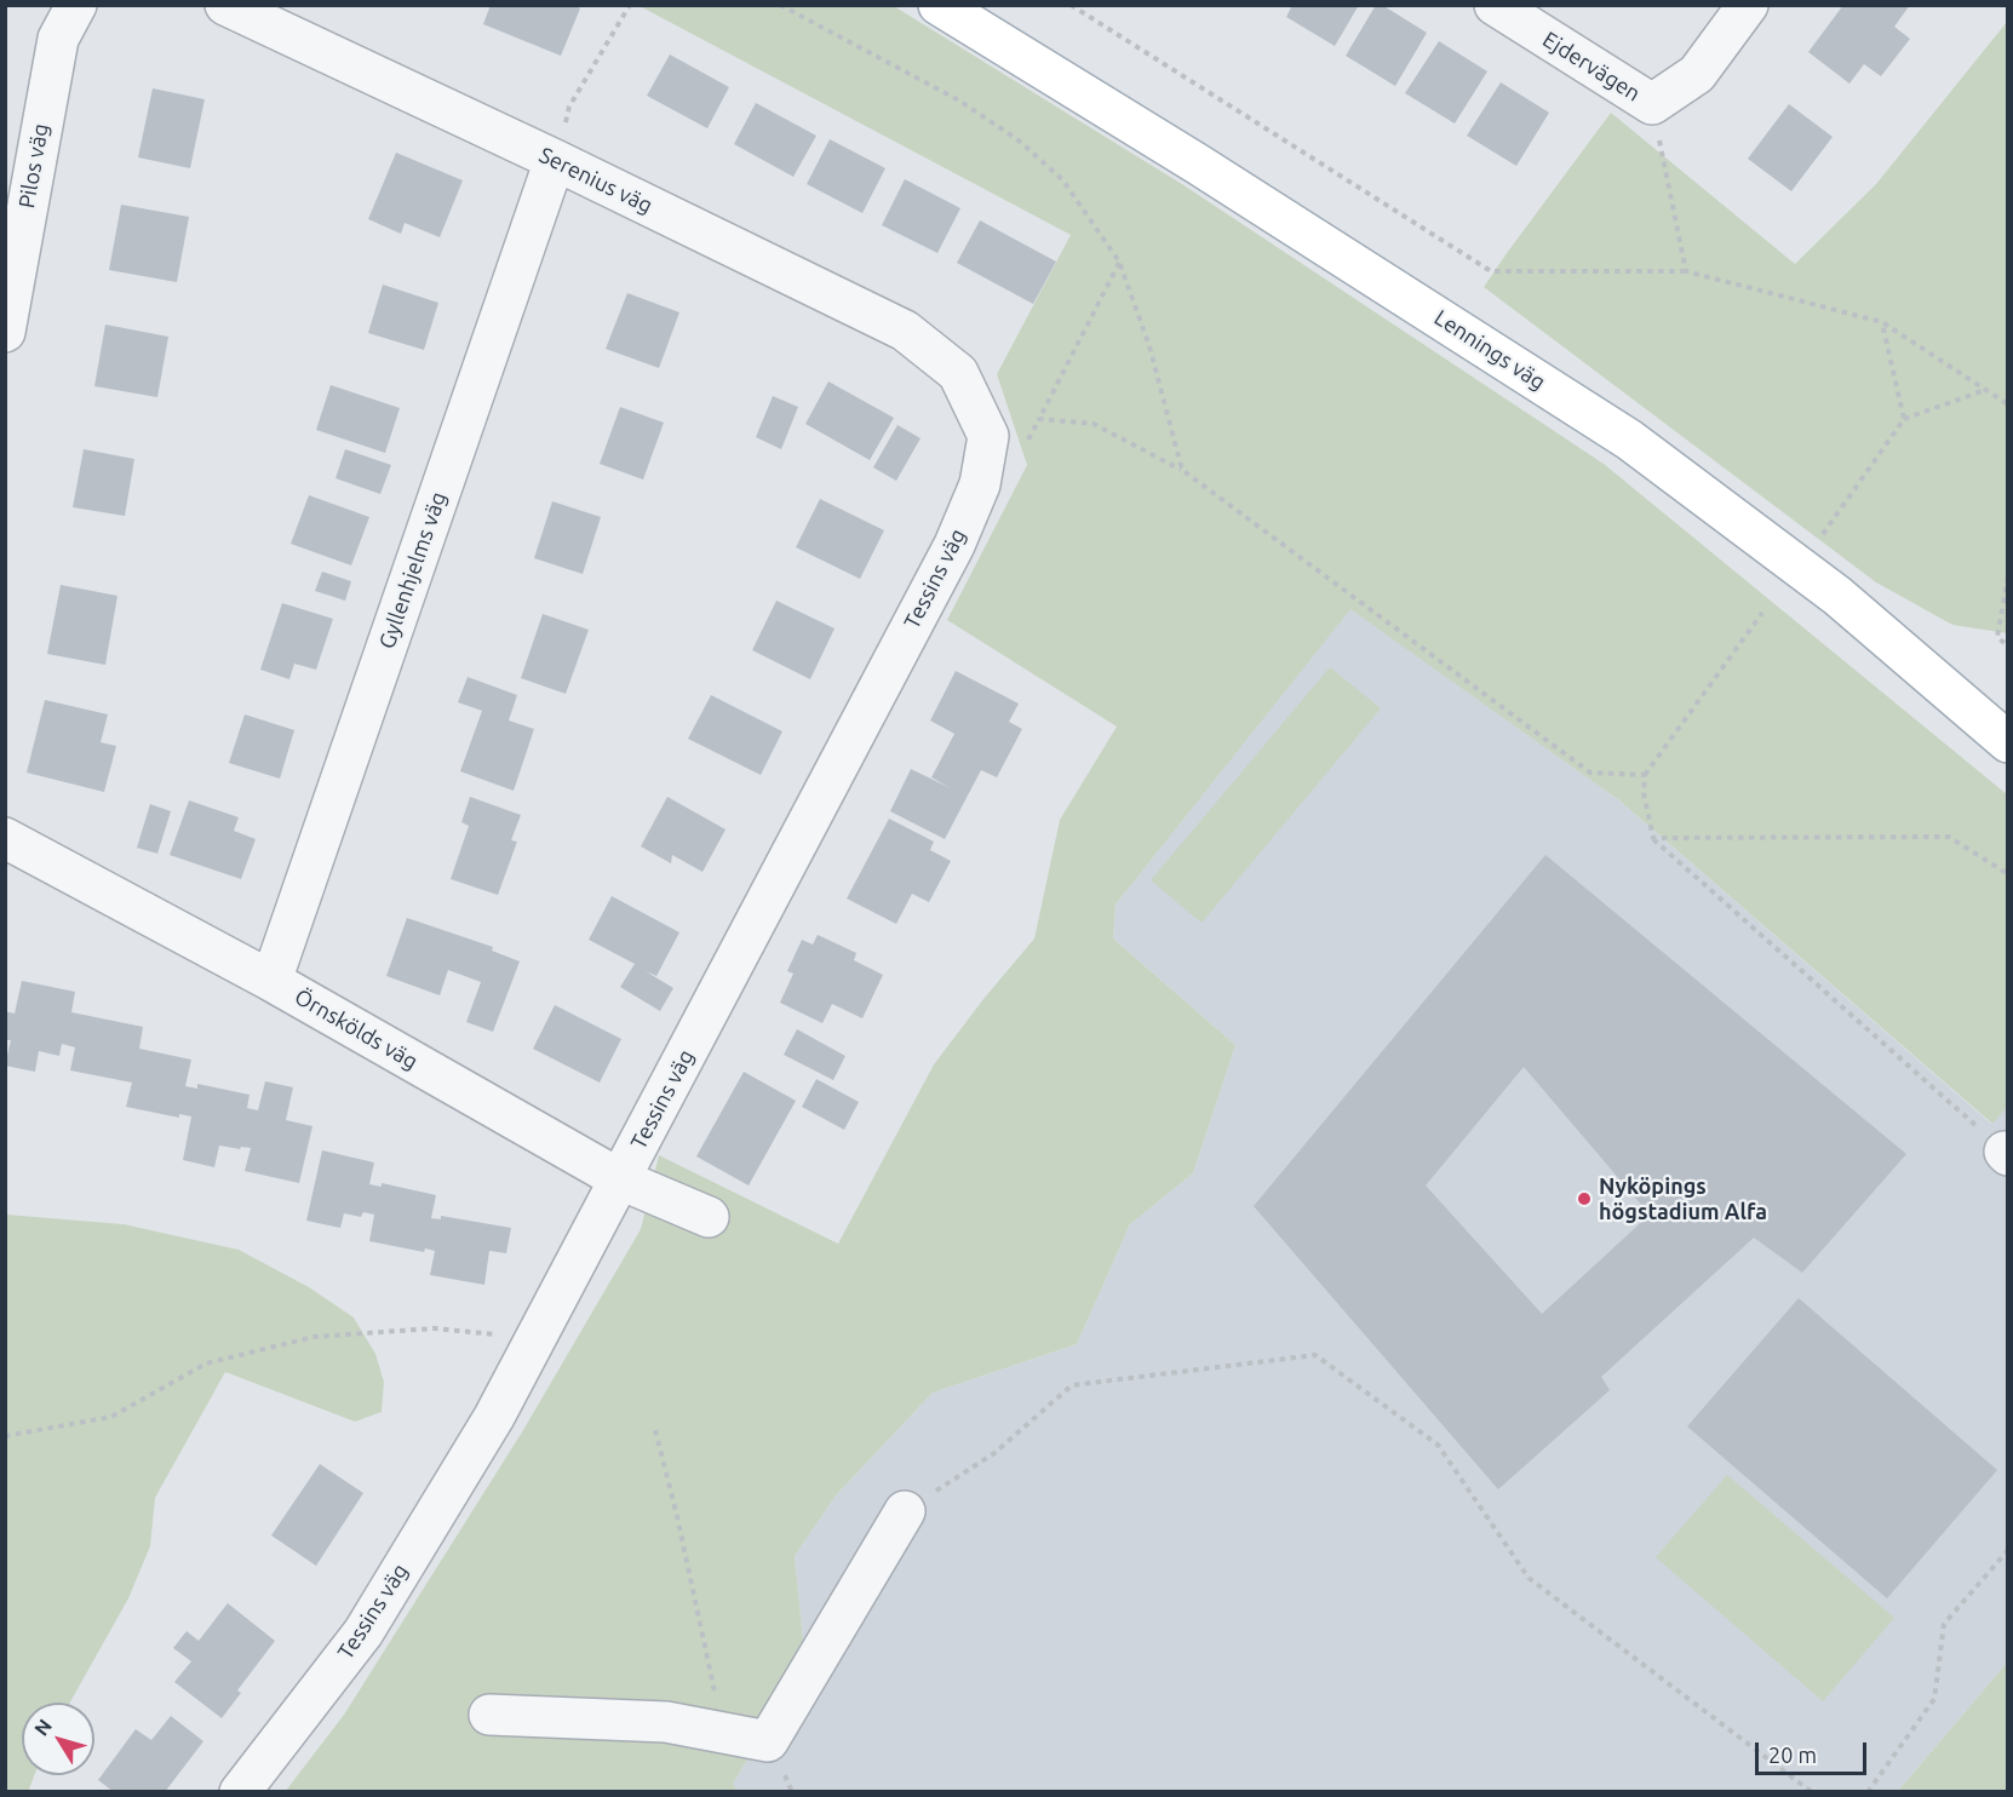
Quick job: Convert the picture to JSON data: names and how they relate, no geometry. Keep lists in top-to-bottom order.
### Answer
{
  "streets": {
    "main road": ["Lennings väg"],
    "street": [
      "Ejdervägen",
      "Pilos väg",
      "Serenius väg",
      "Gyllenhjelms väg",
      "Tessins väg",
      "Örnskölds väg"
    ]
  },
  "crossings": [
    ["Serenius väg", "Gyllenhjelms väg"],
    ["Serenius väg", "Tessins väg"],
    ["Gyllenhjelms väg", "Örnskölds väg"],
    ["Tessins väg", "Örnskölds väg"]
  ],
  "places": ["Nyköpings högstadium Alfa"],
  "scale_bar": "20 m",
  "north": "top left"
}
